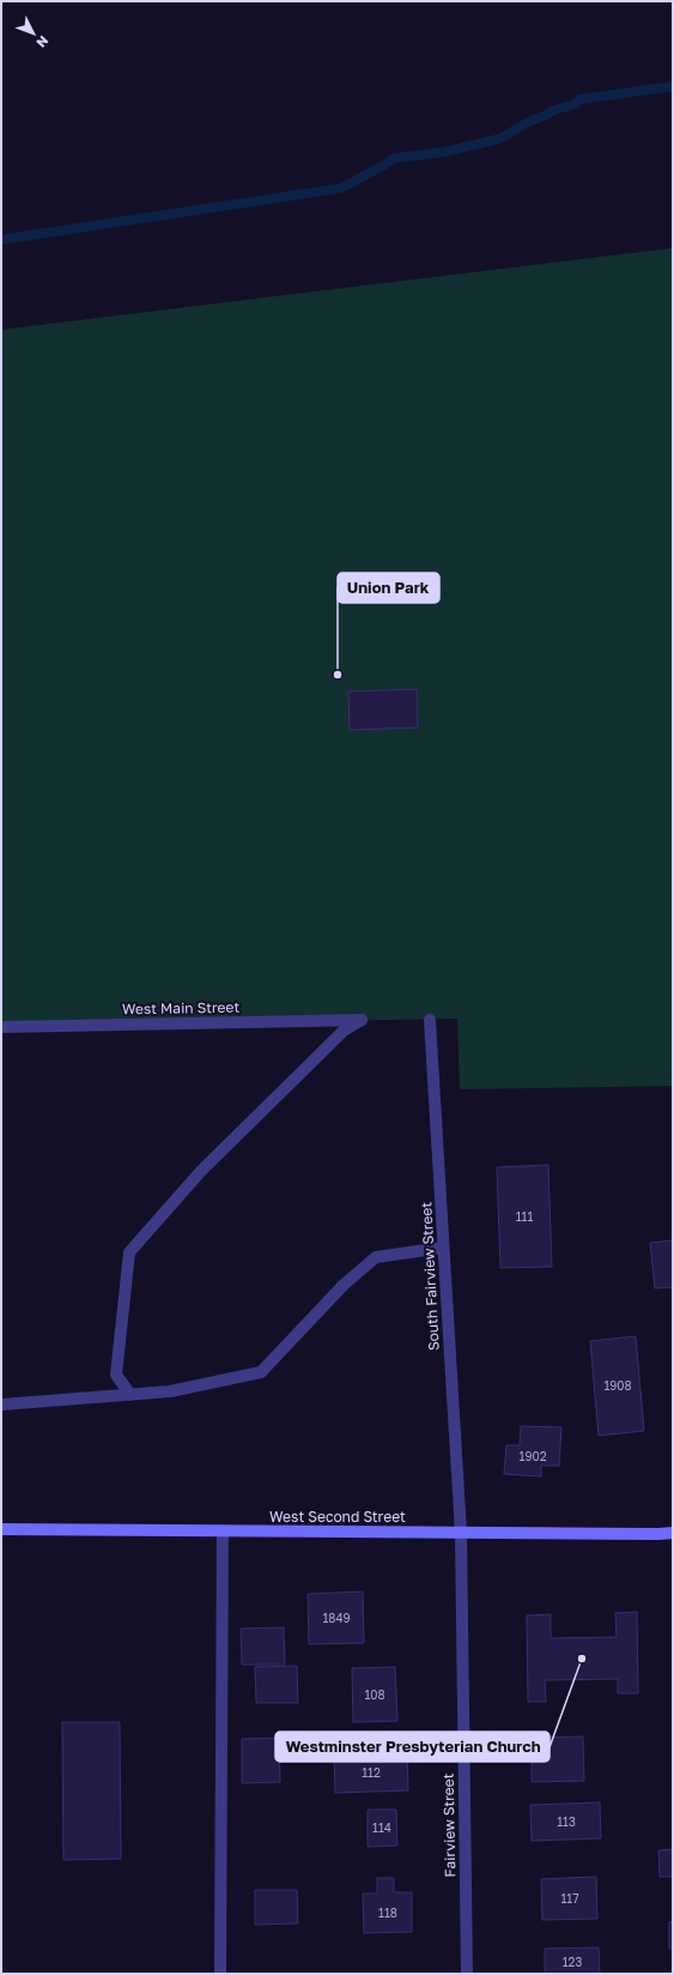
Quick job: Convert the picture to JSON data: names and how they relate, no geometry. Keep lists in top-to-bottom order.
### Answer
{
  "streets": {
    "main road": ["West Second Street"],
    "street": ["West Main Street", "South Fairview Street", "Fairview Street"]
  },
  "crossings": [
    ["South Fairview Street", "West Second Street"],
    ["South Fairview Street", "Fairview Street"],
    ["West Second Street", "Fairview Street"]
  ],
  "places": ["Union Park", "Westminster Presbyterian Church"],
  "house_numbers": [
    "111",
    "1908",
    "1902",
    "1849",
    "108",
    "112",
    "113",
    "114",
    "117",
    "118",
    "123"
  ],
  "north": "bottom right"
}
